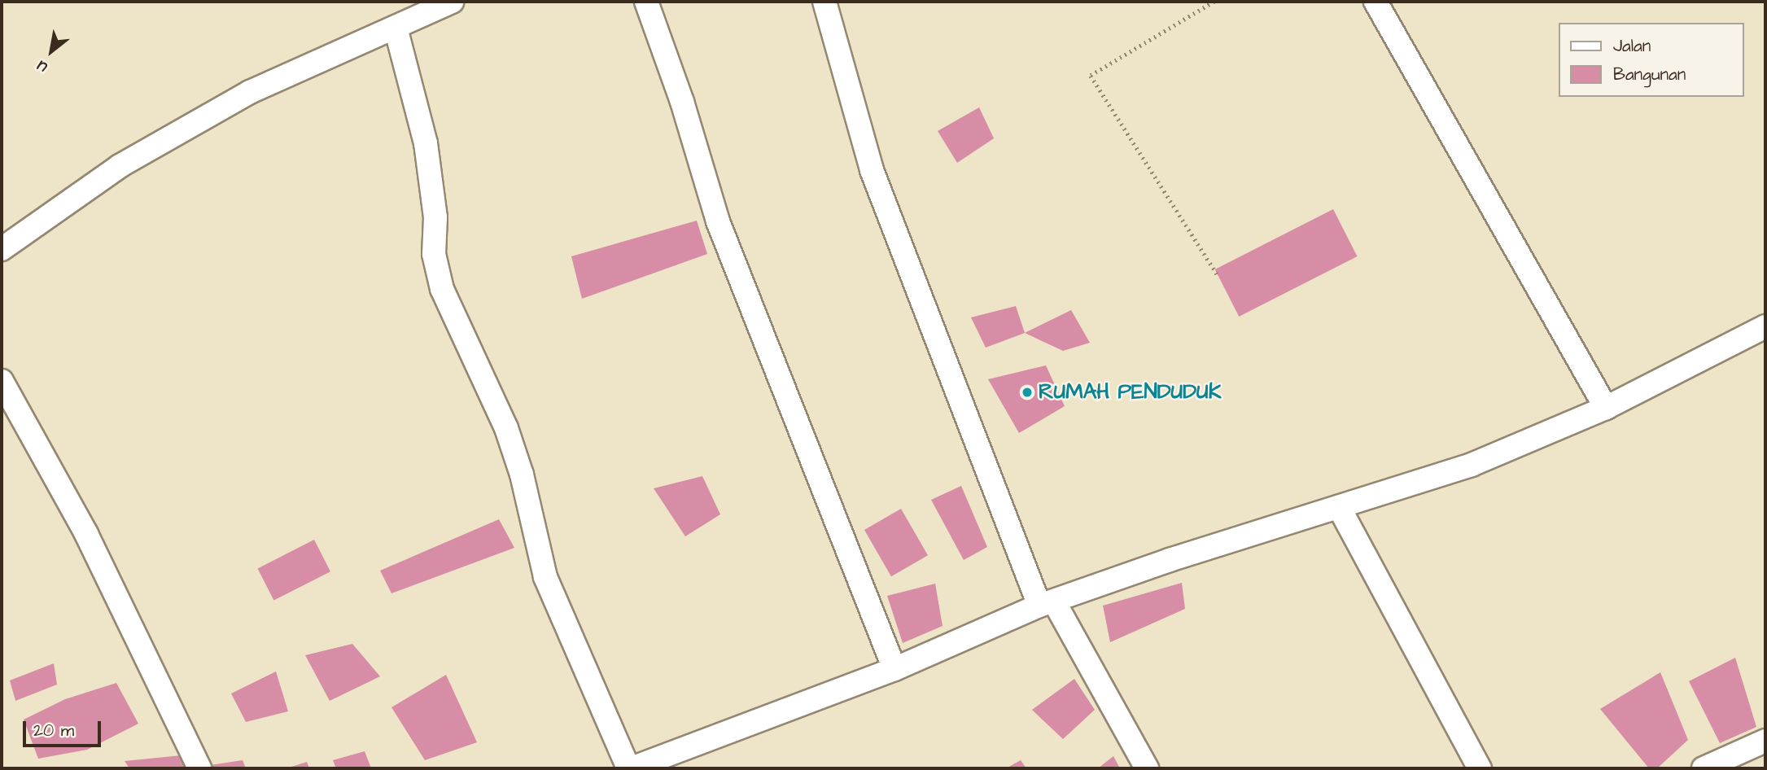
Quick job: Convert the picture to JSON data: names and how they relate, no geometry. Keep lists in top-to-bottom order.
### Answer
{
  "places": ["RUMAH PENDUDUK"],
  "legend": ["Jalan", "Bangunan"],
  "scale_bar": "20 m",
  "north": "bottom left"
}
